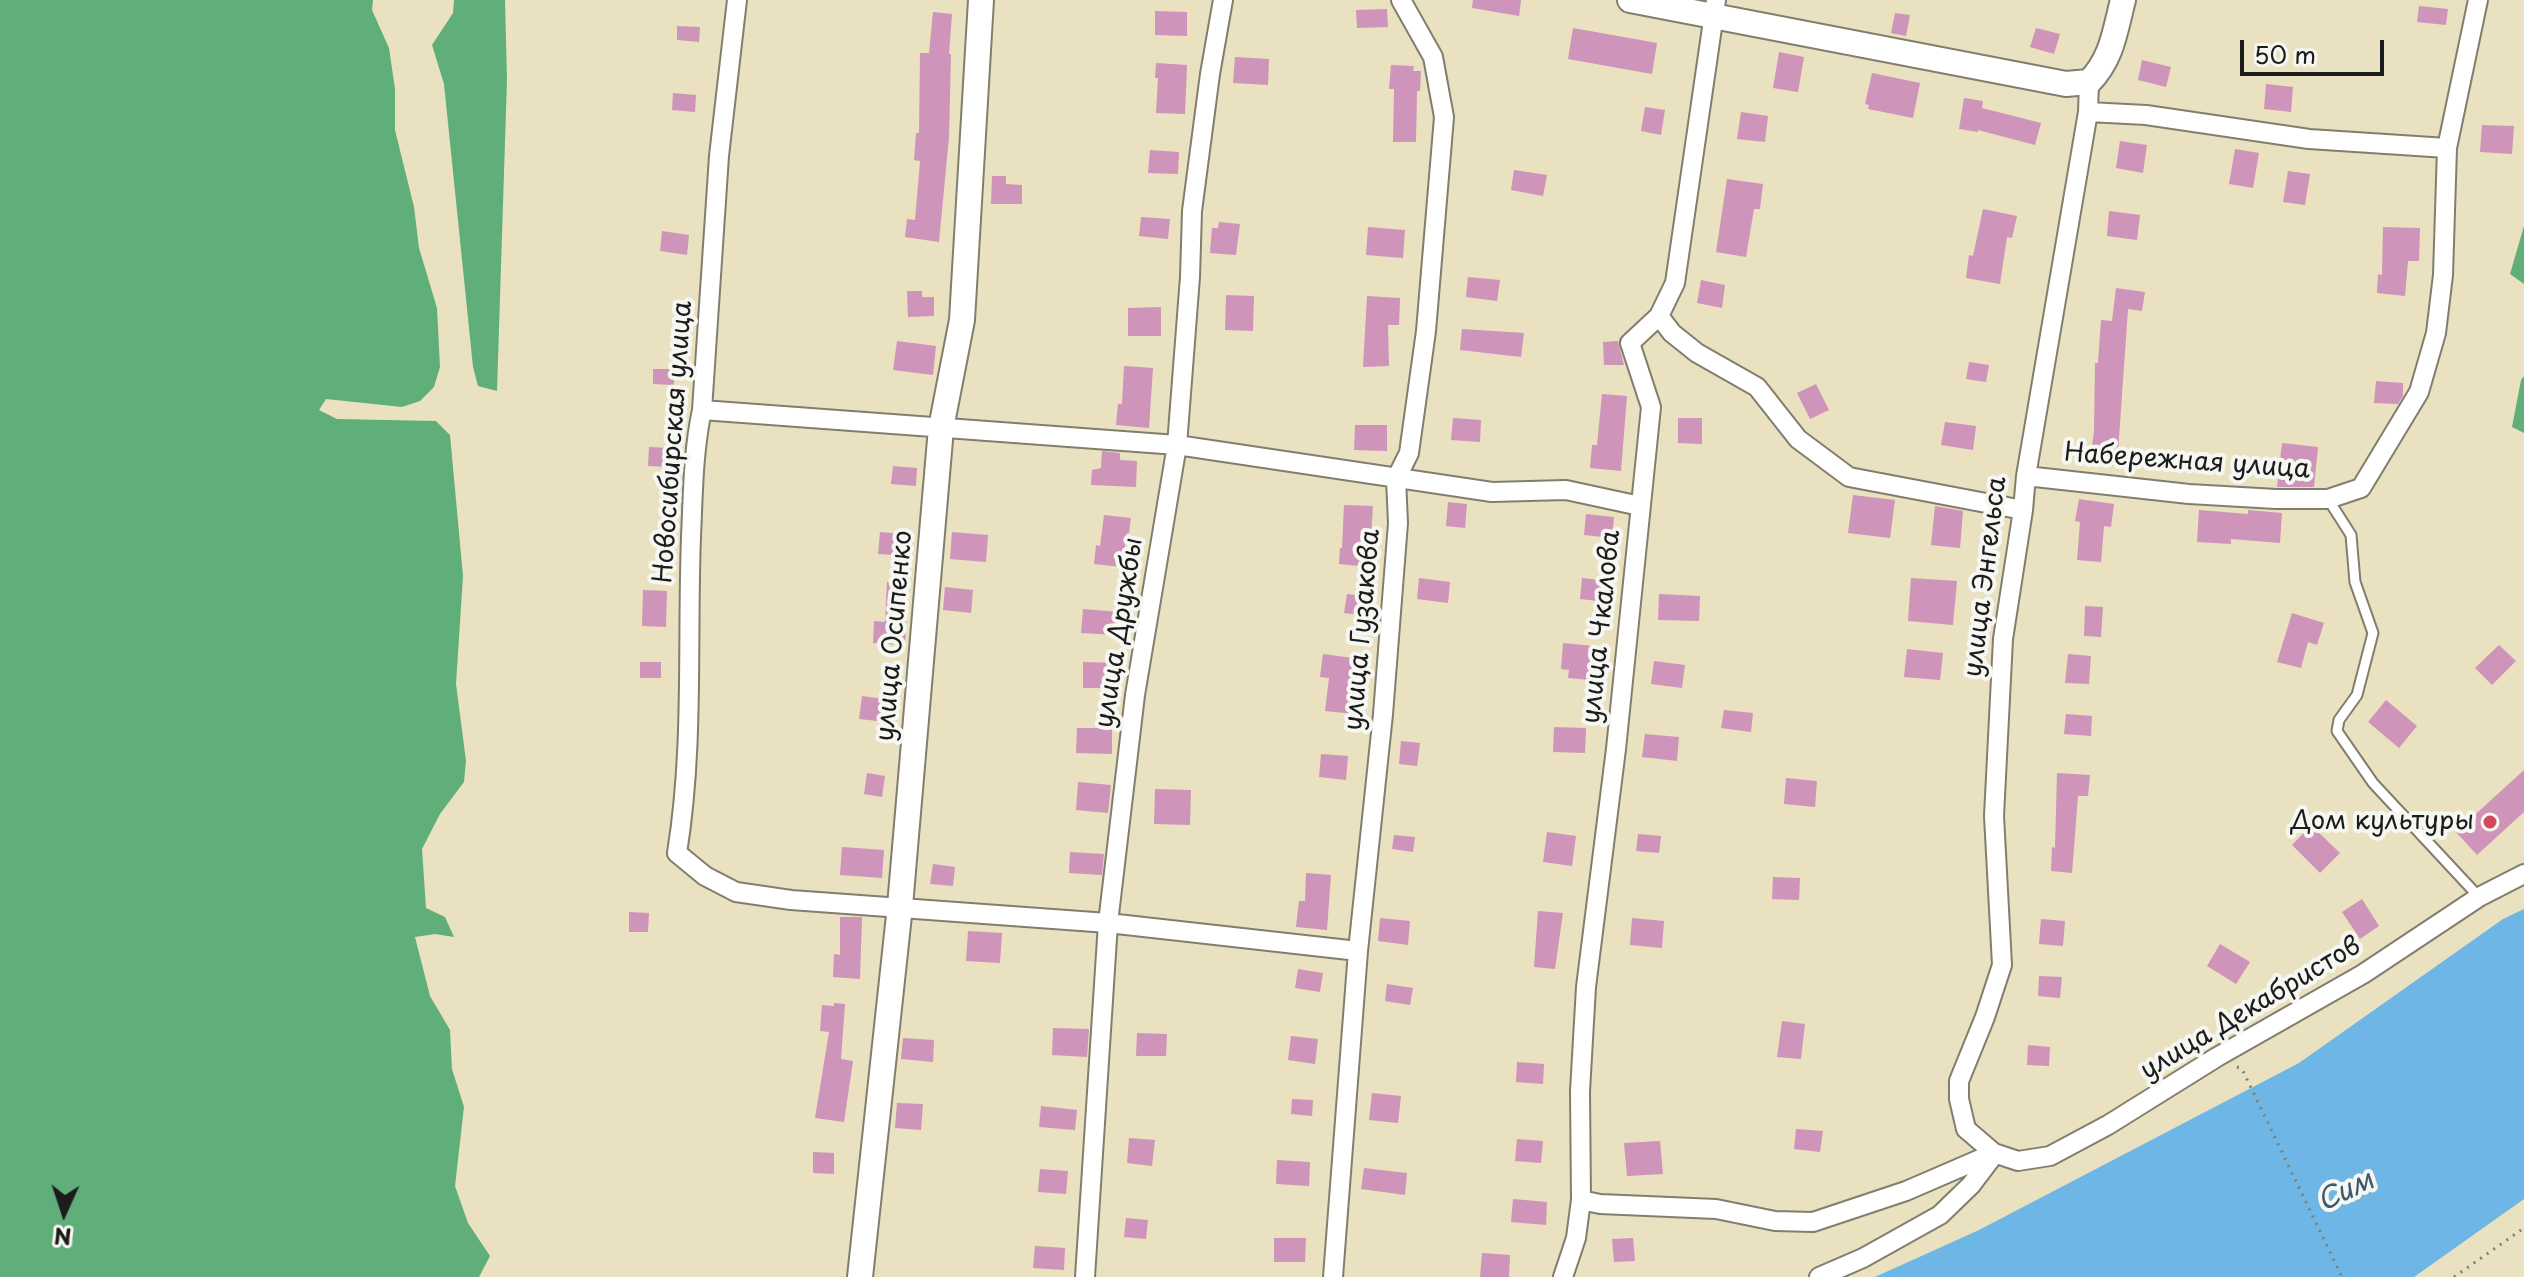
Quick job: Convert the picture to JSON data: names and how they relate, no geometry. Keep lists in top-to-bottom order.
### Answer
{
  "streets": {
    "main road": ["улица Энгельса", "улица Осипенко"],
    "street": [
      "Новосибирская улица",
      "Набережная улица",
      "улица Чкалова",
      "улица Гузакова",
      "улица Дружбы",
      "улица Декабристов"
    ]
  },
  "crossings": [
    ["Новосибирская улица", "улица Осипенко"],
    ["Набережная улица", "улица Энгельса"],
    ["улица Энгельса", "улица Декабристов"]
  ],
  "water": ["Сим"],
  "places": ["Дом культуры"],
  "scale_bar": "50 m",
  "north": "bottom"
}
